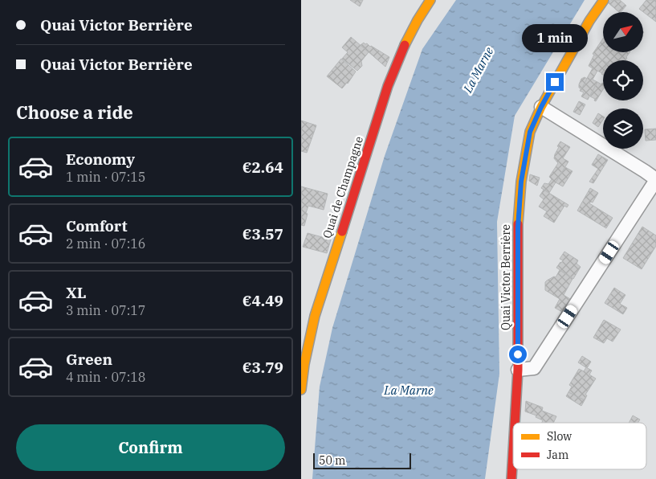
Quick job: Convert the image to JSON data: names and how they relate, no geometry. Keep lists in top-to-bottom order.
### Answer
{
  "streets": {
    "street": ["Quai de Champagne", "Quai Victor Berrière"]
  },
  "water": ["La Marne"],
  "legend": ["Slow", "Jam"],
  "scale_bar": "50 m",
  "north": "top right",
  "page": {
    "banner": ["Quai Victor Berrière", "Quai Victor Berrière"],
    "bubble": "1 min",
    "heading": "Choose a ride",
    "list": [
      {
        "name": "Economy",
        "note": "1 min · 07:15",
        "value": "€2.64"
      },
      {
        "name": "Comfort",
        "note": "2 min · 07:16",
        "value": "€3.57"
      },
      {
        "name": "XL",
        "note": "3 min · 07:17",
        "value": "€4.49"
      },
      {
        "name": "Green",
        "note": "4 min · 07:18",
        "value": "€3.79"
      }
    ],
    "buttons": "Confirm",
    "scale": "50 m"
  }
}
